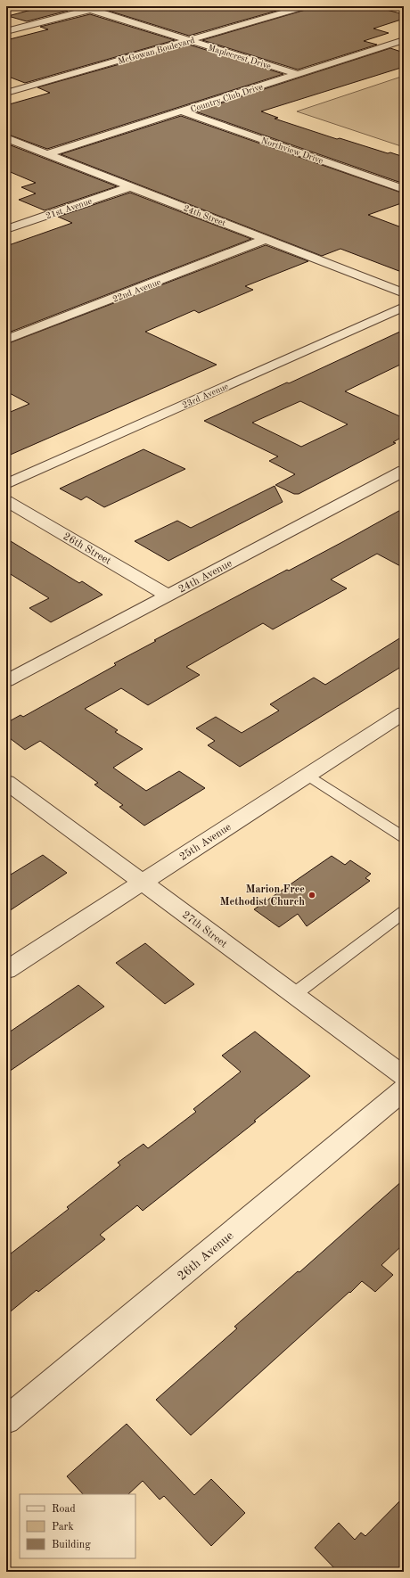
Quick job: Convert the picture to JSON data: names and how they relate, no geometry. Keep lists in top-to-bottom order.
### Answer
{
  "streets": {
    "street": [
      "McGowan Boulevard",
      "Maplecrest Drive",
      "Country Club Drive",
      "Northview Drive",
      "21st Avenue",
      "24th Street",
      "22nd Avenue",
      "23rd Avenue",
      "26th Street",
      "24th Avenue",
      "25th Avenue",
      "27th Street",
      "26th Avenue"
    ]
  },
  "crossings": [
    ["McGowan Boulevard", "Maplecrest Drive"],
    ["Maplecrest Drive", "Country Club Drive"],
    ["Country Club Drive", "Northview Drive"],
    ["Country Club Drive", "24th Street"],
    ["21st Avenue", "24th Street"],
    ["24th Street", "22nd Avenue"],
    ["26th Street", "24th Avenue"],
    ["25th Avenue", "27th Street"]
  ],
  "places": ["Marion Free Methodist Church"],
  "legend": ["Road", "Park", "Building"]
}
